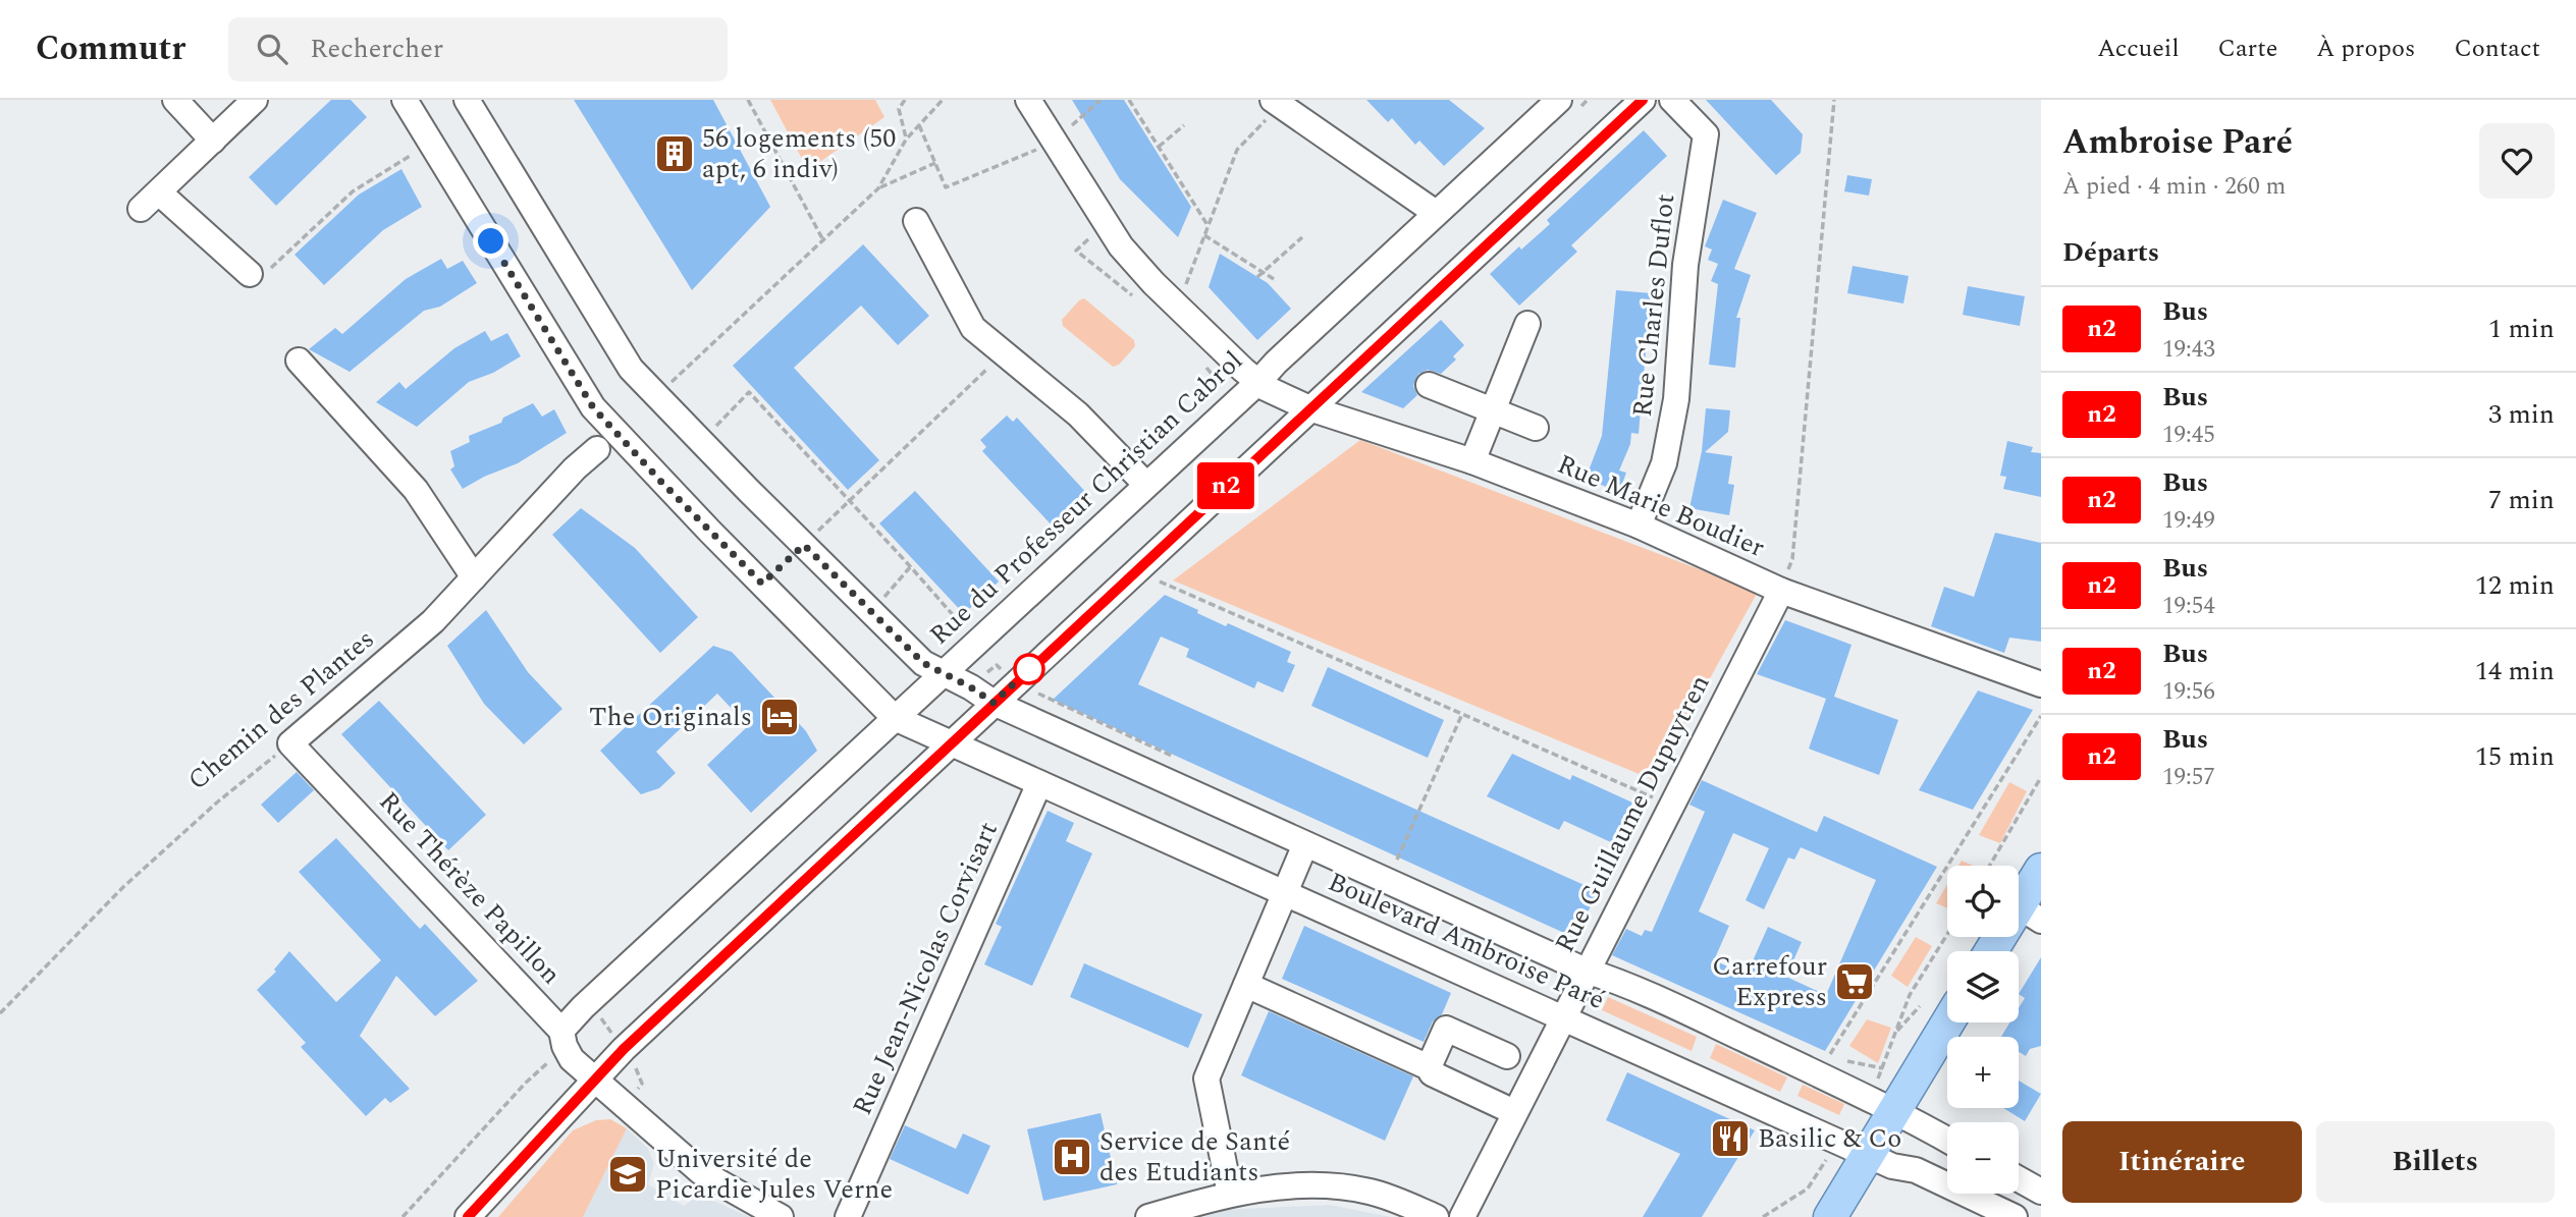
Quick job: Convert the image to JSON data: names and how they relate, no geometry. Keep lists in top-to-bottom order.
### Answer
{
  "streets": {
    "street": [
      "Rue Charles Duflot",
      "Rue du Professeur Christian Cabrol",
      "Rue Marie Boudier",
      "Chemin des Plantes",
      "Rue Guillaume Dupuytren",
      "Rue Thérèze Papillon",
      "Boulevard Ambroise Paré",
      "Rue Jean-Nicolas Corvisart"
    ]
  },
  "crossings": [
    ["Rue Charles Duflot", "Rue Marie Boudier"],
    ["Rue du Professeur Christian Cabrol", "Rue Marie Boudier"],
    ["Rue du Professeur Christian Cabrol", "Rue Thérèze Papillon"],
    ["Rue du Professeur Christian Cabrol", "Boulevard Ambroise Paré"],
    ["Rue Marie Boudier", "Rue Guillaume Dupuytren"],
    ["Chemin des Plantes", "Rue Thérèze Papillon"],
    ["Rue Guillaume Dupuytren", "Boulevard Ambroise Paré"],
    ["Boulevard Ambroise Paré", "Rue Jean-Nicolas Corvisart"]
  ],
  "places": {
    "building": ["56 logements (50 apt, 6 indiv)"],
    "hotel": ["The Originals"],
    "supermarket": ["Carrefour Express"],
    "restaurant": ["Basilic & Co"],
    "hospital": ["Service de Santé des Etudiants"],
    "school or university": ["Université de Picardie Jules Verne"]
  },
  "lines": ["bus line n2"],
  "page": {
    "header": "Commutr",
    "search": "Rechercher",
    "nav": [
      "Accueil",
      "Carte",
      "À propos",
      "Contact"
    ],
    "on_map": "n2",
    "heading": [
      ["Ambroise Paré", "À pied · 4 min · 260 m"],
      "Départs"
    ],
    "list": [
      {
        "mark": "n2",
        "name": "Bus",
        "note": "19:43",
        "value": "1 min"
      },
      {
        "mark": "n2",
        "name": "Bus",
        "note": "19:45",
        "value": "3 min"
      },
      {
        "mark": "n2",
        "name": "Bus",
        "note": "19:49",
        "value": "7 min"
      },
      {
        "mark": "n2",
        "name": "Bus",
        "note": "19:54",
        "value": "12 min"
      },
      {
        "mark": "n2",
        "name": "Bus",
        "note": "19:56",
        "value": "14 min"
      },
      {
        "mark": "n2",
        "name": "Bus",
        "note": "19:57",
        "value": "15 min"
      }
    ],
    "map_buttons": ["+", "−"],
    "buttons": ["Itinéraire", "Billets"]
  }
}
